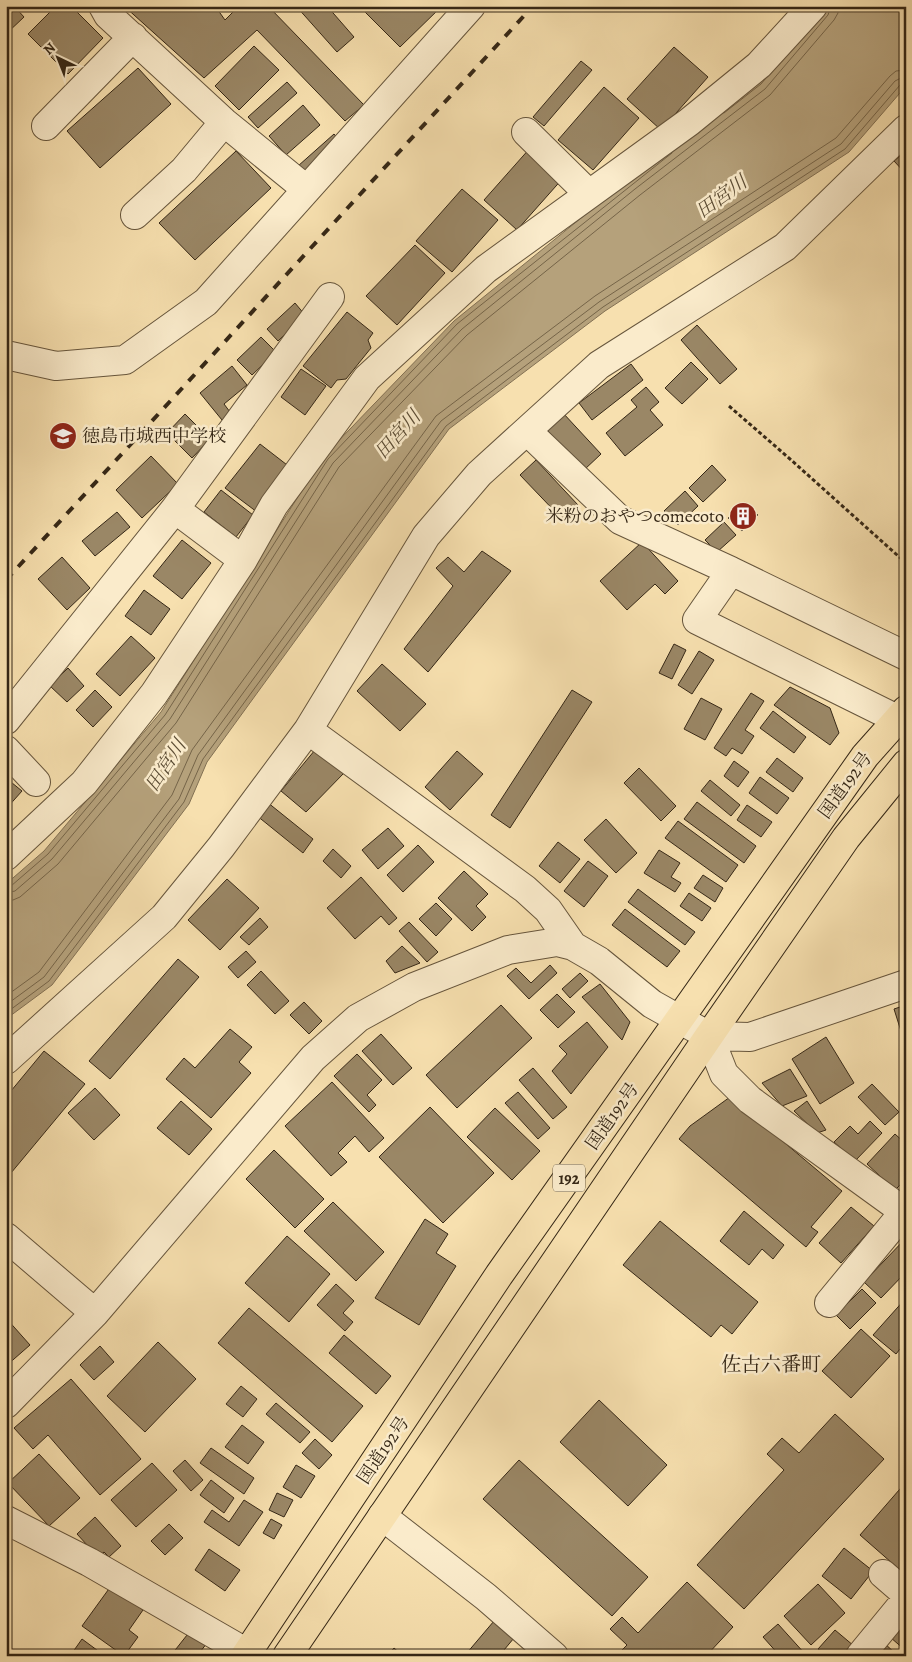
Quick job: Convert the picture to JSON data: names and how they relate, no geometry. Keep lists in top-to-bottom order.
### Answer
{
  "streets": {
    "highway": ["国道192号", "192"]
  },
  "districts": ["佐古六番町"],
  "water": ["田宮川"],
  "places": {
    "school or university": ["徳島市城西中学校"],
    "building": ["米粉のおやつcomecoto"]
  },
  "north": "top left"
}
